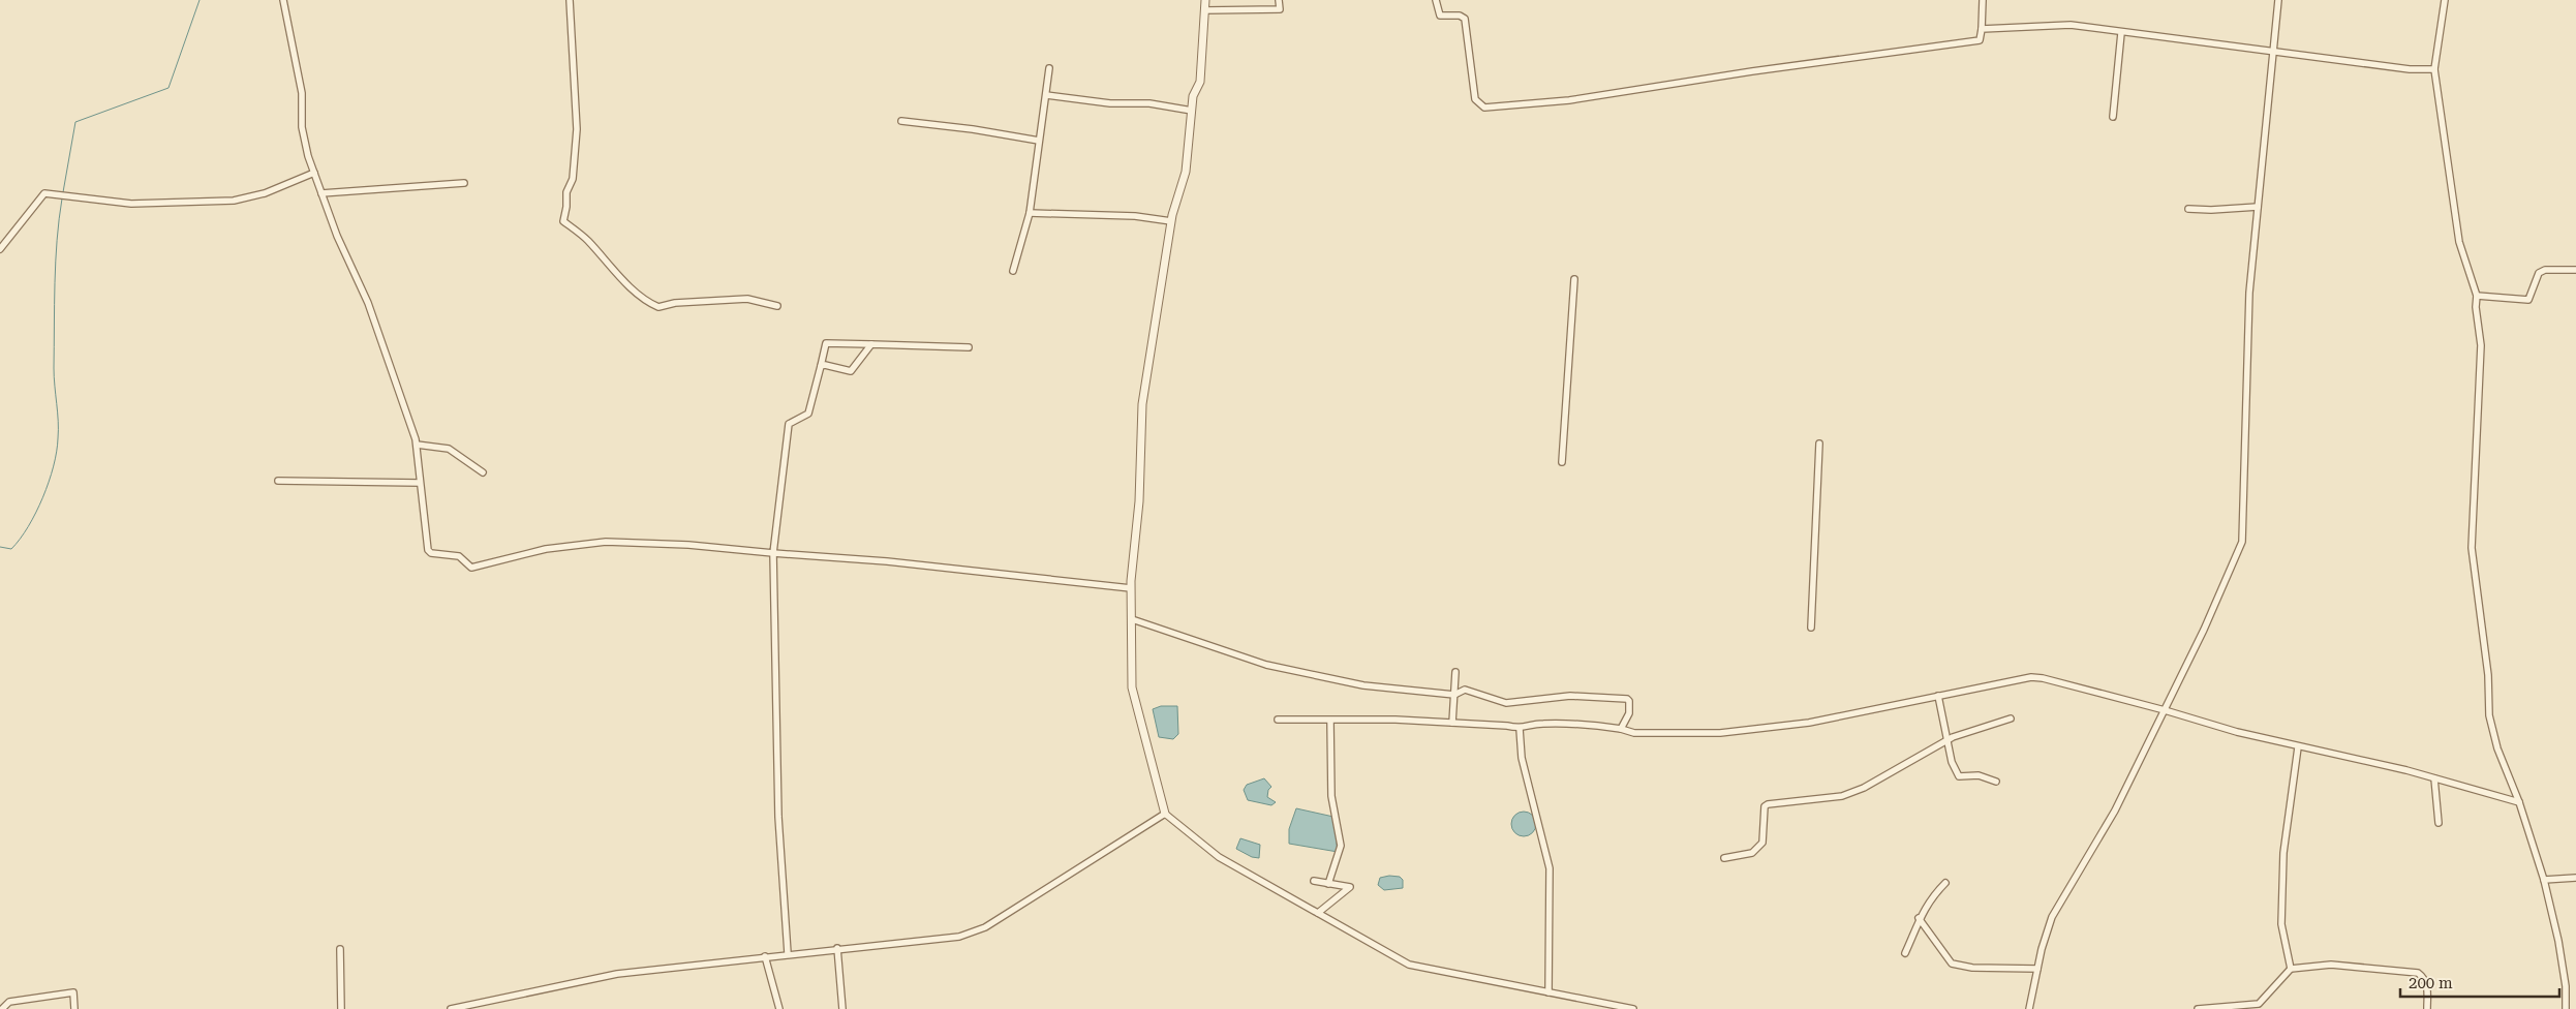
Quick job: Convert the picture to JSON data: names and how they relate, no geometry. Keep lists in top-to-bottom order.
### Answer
{
  "scale_bar": "200 m"
}
